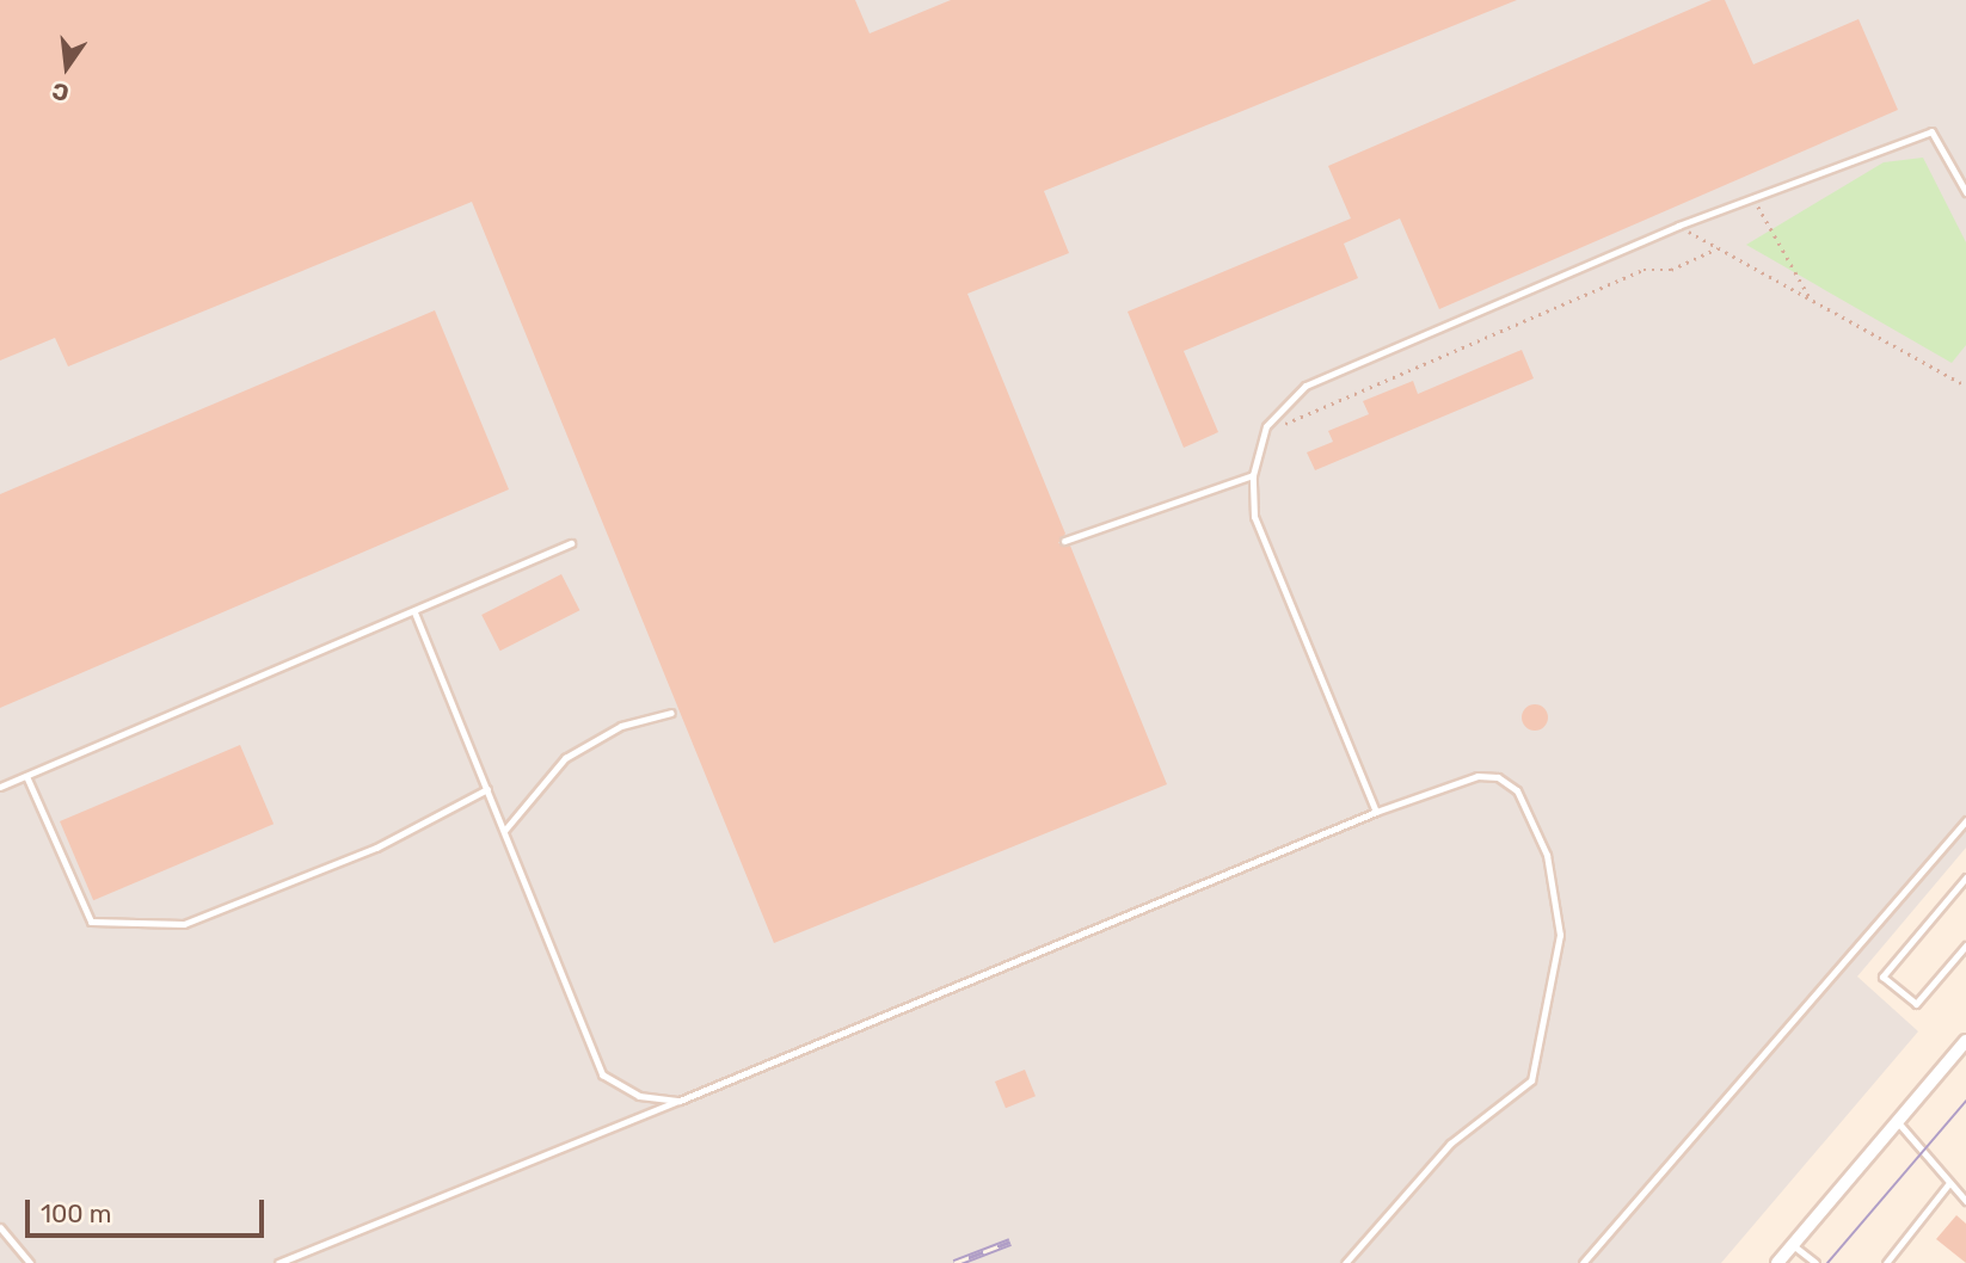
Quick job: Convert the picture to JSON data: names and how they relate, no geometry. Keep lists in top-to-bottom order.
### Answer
{
  "scale_bar": "100 m",
  "north": "bottom"
}
